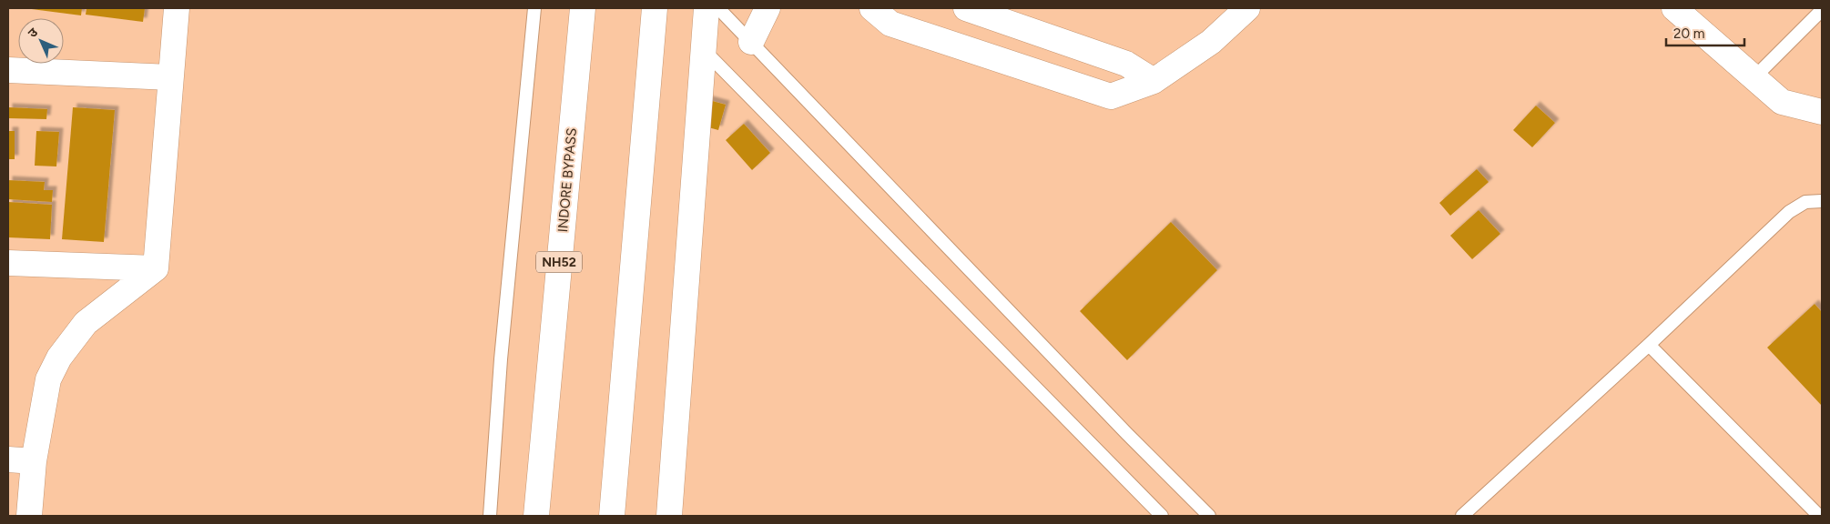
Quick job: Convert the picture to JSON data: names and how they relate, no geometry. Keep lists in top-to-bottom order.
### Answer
{
  "streets": {
    "main road": ["INDORE BYPASS", "NH52"]
  },
  "scale_bar": "20 m",
  "north": "top left"
}
